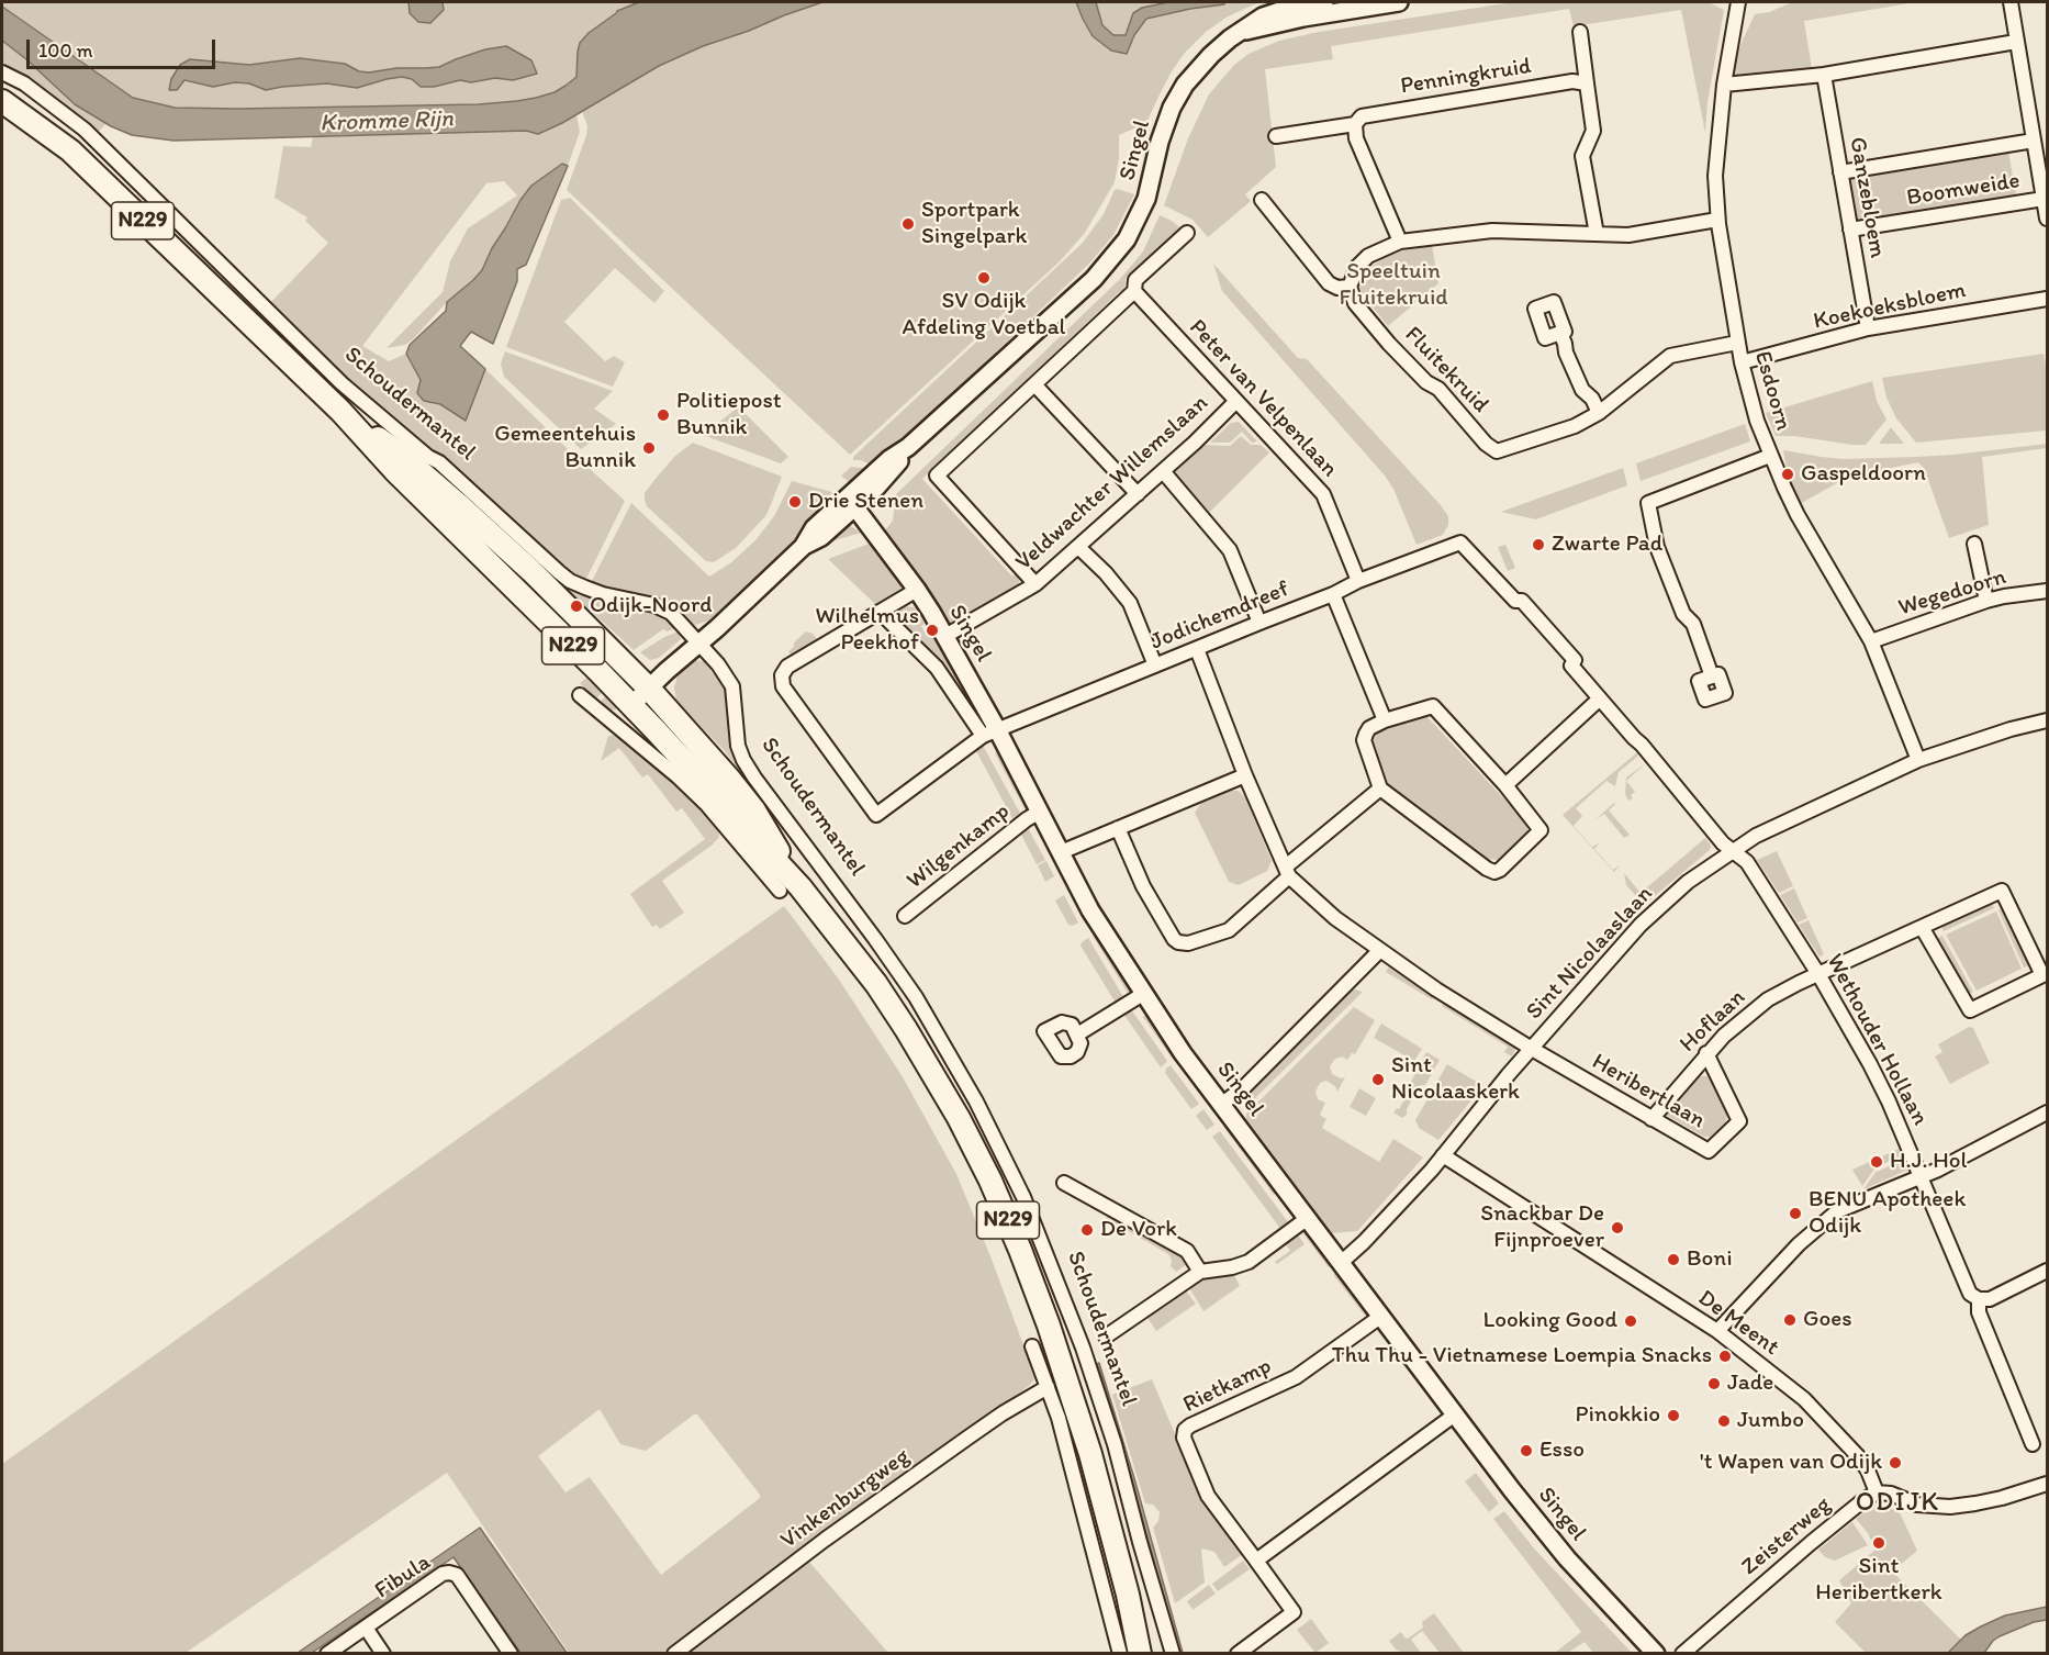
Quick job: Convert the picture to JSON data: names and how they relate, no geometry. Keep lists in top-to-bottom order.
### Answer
{
  "streets": {
    "main road": ["N229", "Schoudermantel"],
    "street": [
      "Penningkruid",
      "Singel",
      "Boomweide",
      "Ganzebloem",
      "Koekoeksbloem",
      "Fluitekruid",
      "Esdoorn",
      "Peter van Velpenlaan",
      "Veldwachter Willemslaan",
      "Wegedoorn",
      "Jodichemdreef",
      "Wilgenkamp",
      "Sint Nicolaaslaan",
      "Hoflaan",
      "Wethouder Hollaan",
      "Heribertlaan",
      "De Meent",
      "Rietkamp",
      "Vinkenburgweg",
      "Zeisterweg",
      "Fibula"
    ]
  },
  "crossings": [
    ["Singel", "Schoudermantel"],
    ["Singel", "Veldwachter Willemslaan"],
    ["Singel", "Jodichemdreef"],
    ["Singel", "Wilgenkamp"],
    ["Singel", "Sint Nicolaaslaan"],
    ["Singel", "Rietkamp"],
    ["Boomweide", "Ganzebloem"],
    ["Ganzebloem", "Koekoeksbloem"],
    ["Koekoeksbloem", "Esdoorn"],
    ["Fluitekruid", "Esdoorn"],
    ["Esdoorn", "Wegedoorn"],
    ["Esdoorn", "Sint Nicolaaslaan"],
    ["Peter van Velpenlaan", "Veldwachter Willemslaan"],
    ["Peter van Velpenlaan", "Jodichemdreef"],
    ["Jodichemdreef", "Wethouder Hollaan"],
    ["Sint Nicolaaslaan", "Wethouder Hollaan"],
    ["Sint Nicolaaslaan", "Heribertlaan"],
    ["Sint Nicolaaslaan", "De Meent"],
    ["Hoflaan", "Wethouder Hollaan"],
    ["Hoflaan", "Heribertlaan"],
    ["De Meent", "Zeisterweg"]
  ],
  "districts": ["ODIJK"],
  "water": ["Kromme Rijn"],
  "parks": ["Speeltuin Fluitekruid"],
  "places": [
    "Sportpark Singelpark",
    "SV Odijk Afdeling Voetbal",
    "Politiepost Bunnik",
    "Gemeentehuis Bunnik",
    "Gaspeldoorn",
    "Drie Stenen",
    "Zwarte Pad",
    "Odijk-Noord",
    "Wilhelmus Peekhof",
    "Sint Nicolaaskerk",
    "H.J. Hol",
    "BENU Apotheek Odijk",
    "Snackbar De Fijnproever",
    "De Vork",
    "Boni",
    "Goes",
    "Looking Good",
    "Thu Thu - Vietnamese Loempia Snacks",
    "Jade",
    "Pinokkio",
    "Jumbo",
    "Esso",
    "'t Wapen van Odijk",
    "Sint Heribertkerk"
  ],
  "scale_bar": "100 m"
}
